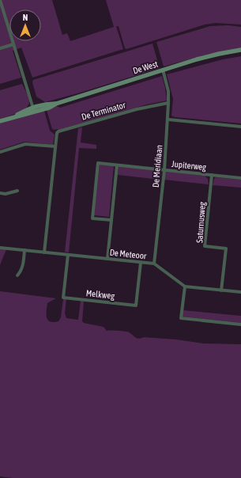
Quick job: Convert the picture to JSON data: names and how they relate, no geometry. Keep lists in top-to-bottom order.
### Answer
{
  "streets": {
    "main road": ["De West"],
    "street": [
      "De Terminator",
      "Jupiterweg",
      "De Meridiaan",
      "Saturnusweg",
      "De Meteoor",
      "Melkweg"
    ]
  },
  "crossings": [
    ["De West", "De Meridiaan"],
    ["De Terminator", "De Meridiaan"],
    ["Jupiterweg", "De Meridiaan"],
    ["Jupiterweg", "Saturnusweg"],
    ["De Meridiaan", "De Meteoor"],
    ["De Meteoor", "Melkweg"]
  ],
  "north": "top"
}
